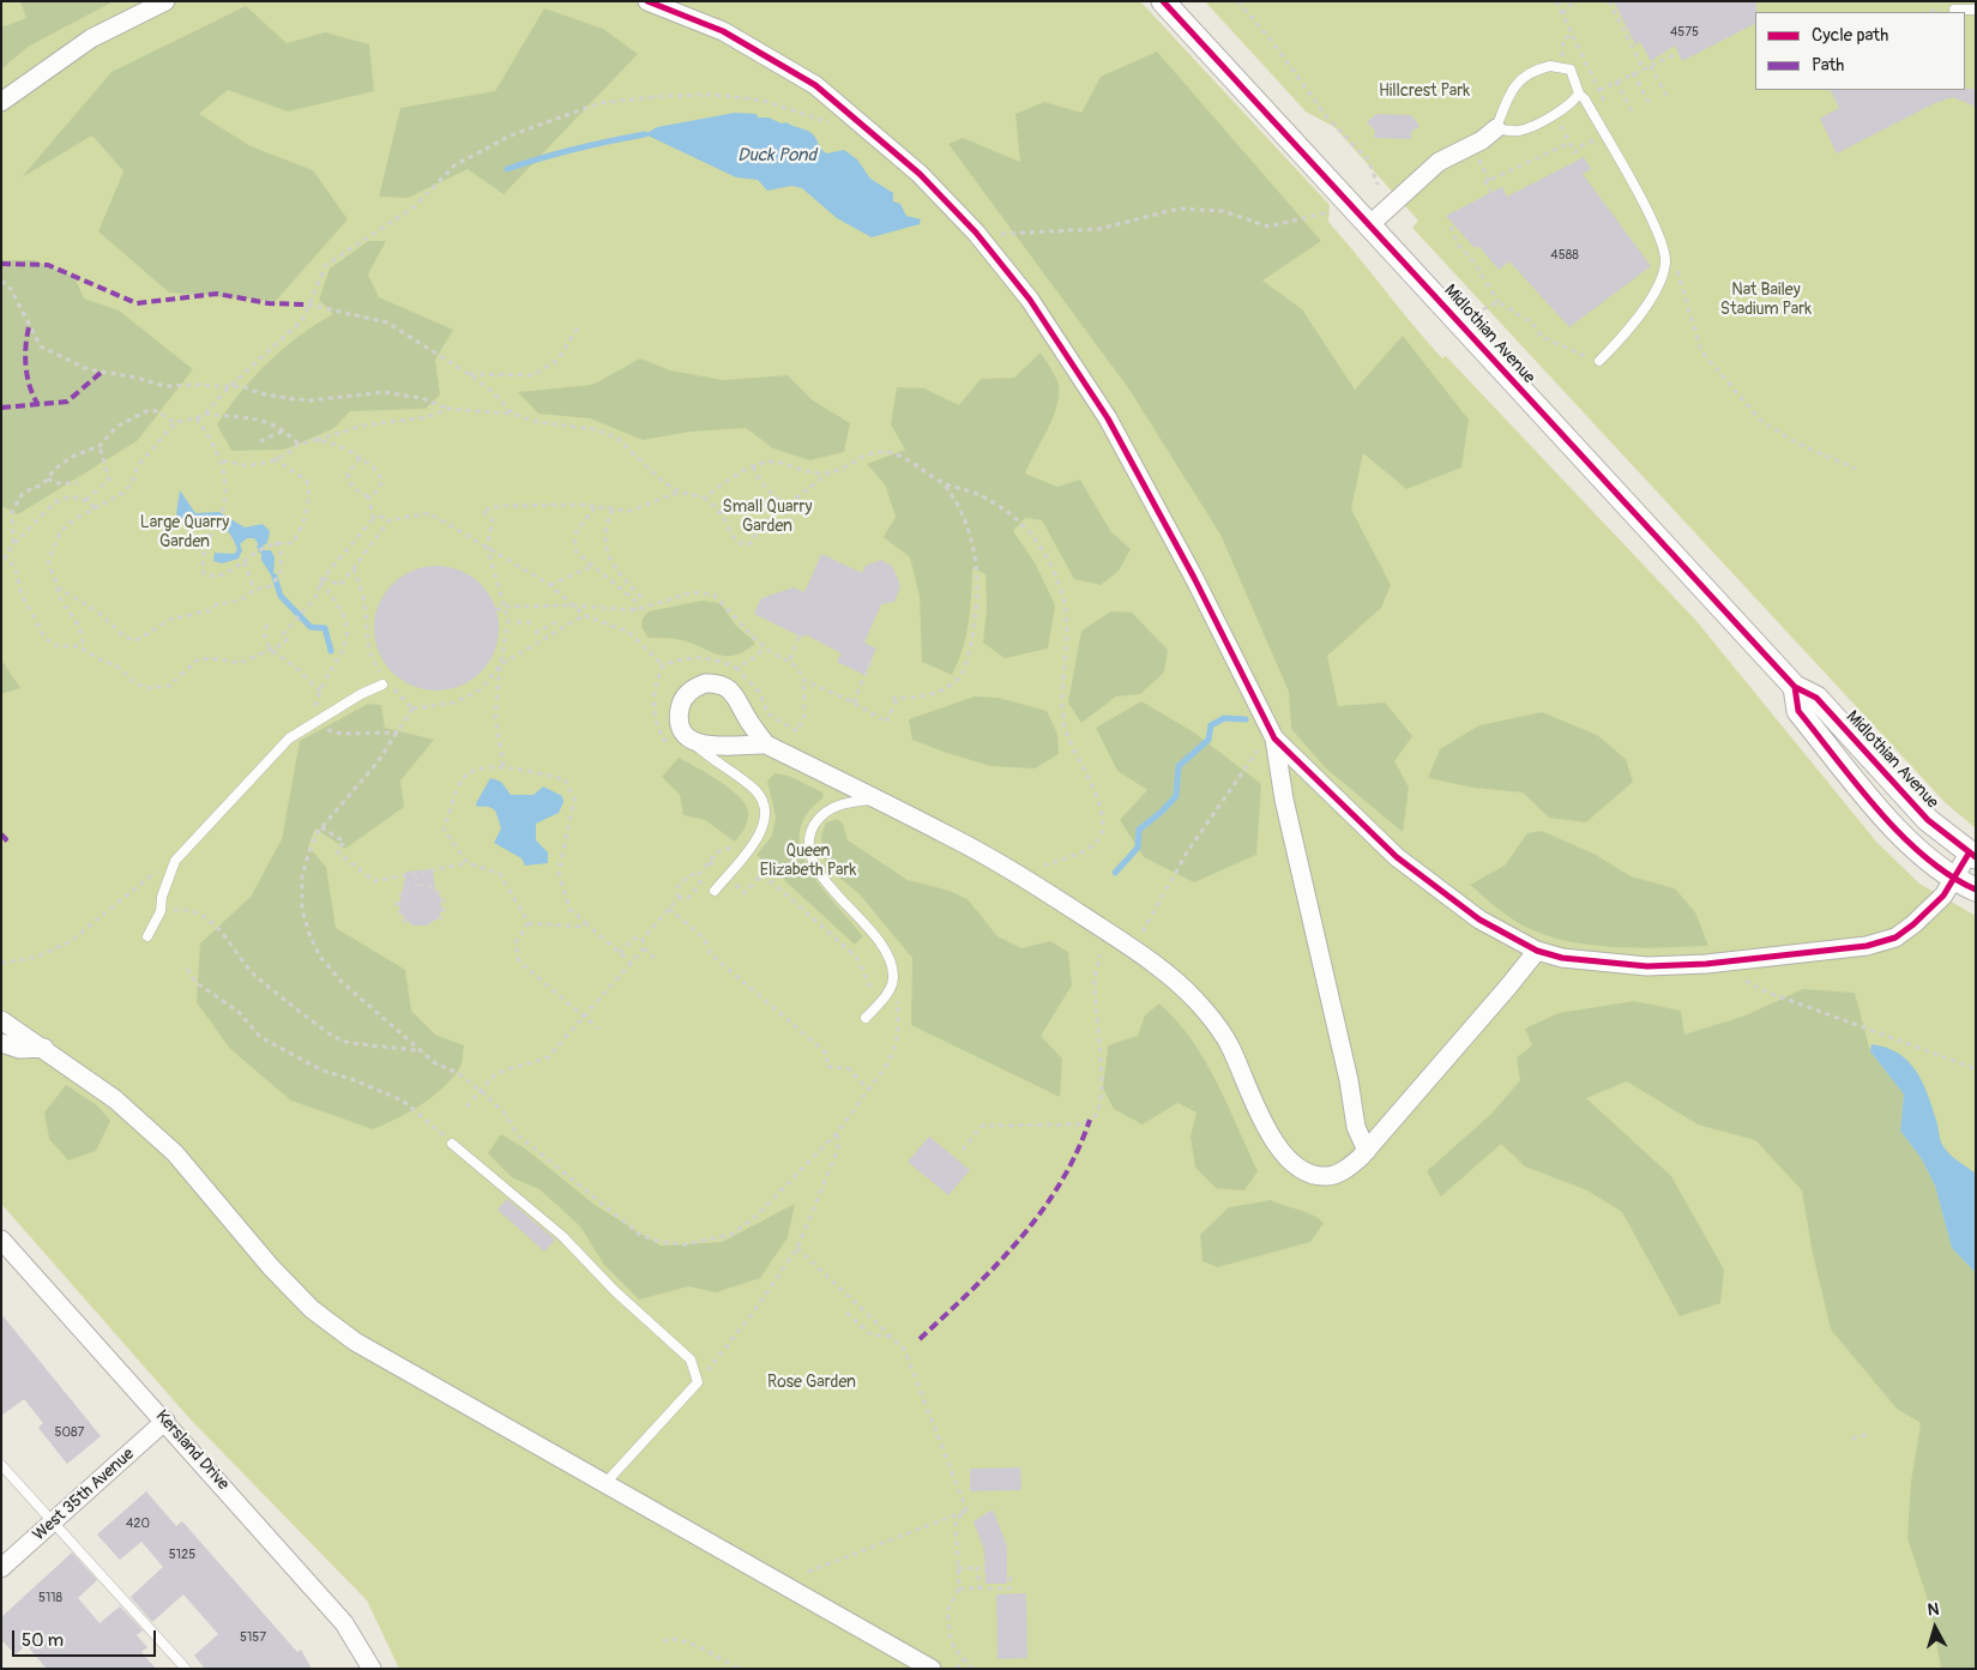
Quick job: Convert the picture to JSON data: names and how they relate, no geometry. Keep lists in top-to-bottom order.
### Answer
{
  "streets": {
    "street": ["Midlothian Avenue", "Kersland Drive", "West 35th Avenue"]
  },
  "crossings": [
    ["Kersland Drive", "West 35th Avenue"]
  ],
  "water": ["Duck Pond"],
  "parks": [
    "Hillcrest Park",
    "Nat Bailey Stadium Park",
    "Small Quarry Garden",
    "Large Quarry Garden",
    "Queen Elizabeth Park",
    "Rose Garden"
  ],
  "house_numbers": [
    "4575",
    "4588",
    "5087",
    "420",
    "5125",
    "5118",
    "5157"
  ],
  "legend": ["Cycle path", "Path"],
  "scale_bar": "50 m",
  "north": "top"
}
